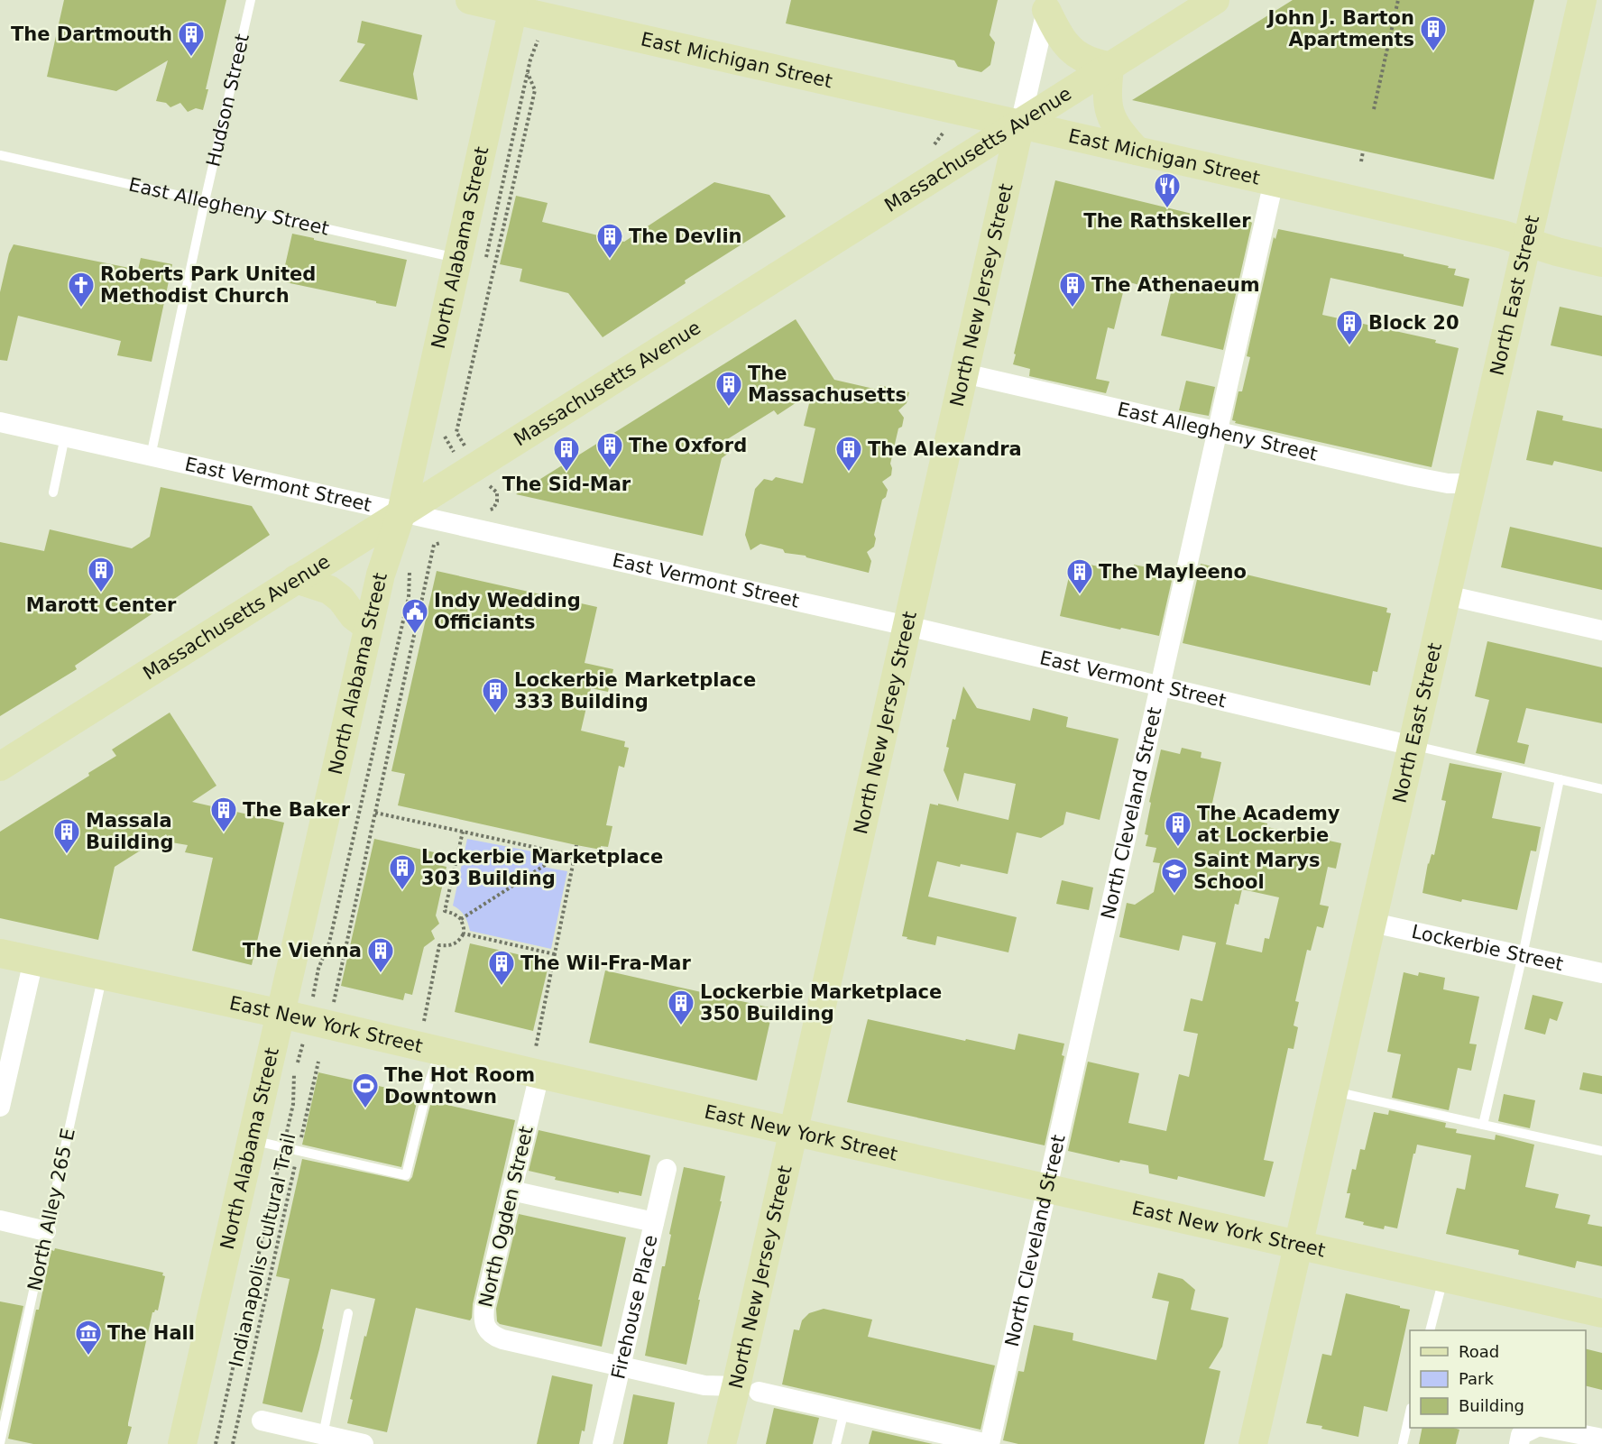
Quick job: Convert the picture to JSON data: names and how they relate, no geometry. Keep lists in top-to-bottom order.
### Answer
{
  "streets": {
    "main road": [
      "East Michigan Street",
      "Massachusetts Avenue",
      "North Alabama Street",
      "North New Jersey Street",
      "North East Street",
      "East New York Street"
    ],
    "street": [
      "East Allegheny Street",
      "East Vermont Street",
      "North Cleveland Street",
      "Lockerbie Street",
      "North Ogden Street",
      "Firehouse Place"
    ],
    "lane": ["Hudson Street", "North Alley 265 E"],
    "path": ["Indianapolis Cultural Trail"]
  },
  "crossings": [
    ["East Michigan Street", "Massachusetts Avenue"],
    ["East Michigan Street", "North Alabama Street"],
    ["East Michigan Street", "North New Jersey Street"],
    ["East Michigan Street", "North East Street"],
    ["East Michigan Street", "North Cleveland Street"],
    ["Hudson Street", "East Allegheny Street"],
    ["Hudson Street", "East Vermont Street"],
    ["Massachusetts Avenue", "North Alabama Street"],
    ["Massachusetts Avenue", "North New Jersey Street"],
    ["Massachusetts Avenue", "East Vermont Street"],
    ["East Allegheny Street", "North Alabama Street"],
    ["East Allegheny Street", "North New Jersey Street"],
    ["East Allegheny Street", "North East Street"],
    ["East Allegheny Street", "North Cleveland Street"],
    ["North Alabama Street", "East Vermont Street"],
    ["North Alabama Street", "East New York Street"],
    ["North New Jersey Street", "East Vermont Street"],
    ["North New Jersey Street", "East New York Street"],
    ["North East Street", "East Vermont Street"],
    ["North East Street", "Lockerbie Street"],
    ["North East Street", "East New York Street"],
    ["East Vermont Street", "North Cleveland Street"],
    ["North Cleveland Street", "East New York Street"],
    ["East New York Street", "North Alley 265 E"],
    ["East New York Street", "North Ogden Street"],
    ["North Ogden Street", "Firehouse Place"]
  ],
  "places": {
    "building": [
      "John J. Barton Apartments",
      "The Dartmouth",
      "The Devlin",
      "The Athenaeum",
      "Block 20",
      "The Massachusetts",
      "The Oxford",
      "The Sid-Mar",
      "The Alexandra",
      "Marott Center",
      "The Mayleeno",
      "Lockerbie Marketplace 333 Building",
      "The Baker",
      "The Academy at Lockerbie",
      "Massala Building",
      "Lockerbie Marketplace 303 Building",
      "The Vienna",
      "The Wil-Fra-Mar",
      "Lockerbie Marketplace 350 Building"
    ],
    "restaurant": ["The Rathskeller"],
    "church": ["Roberts Park United Methodist Church"],
    "public building": ["Indy Wedding Officiants"],
    "school or university": ["Saint Marys School"],
    "sports": ["The Hot Room Downtown"],
    "museum": ["The Hall"]
  },
  "legend": ["Road", "Park", "Building"]
}
